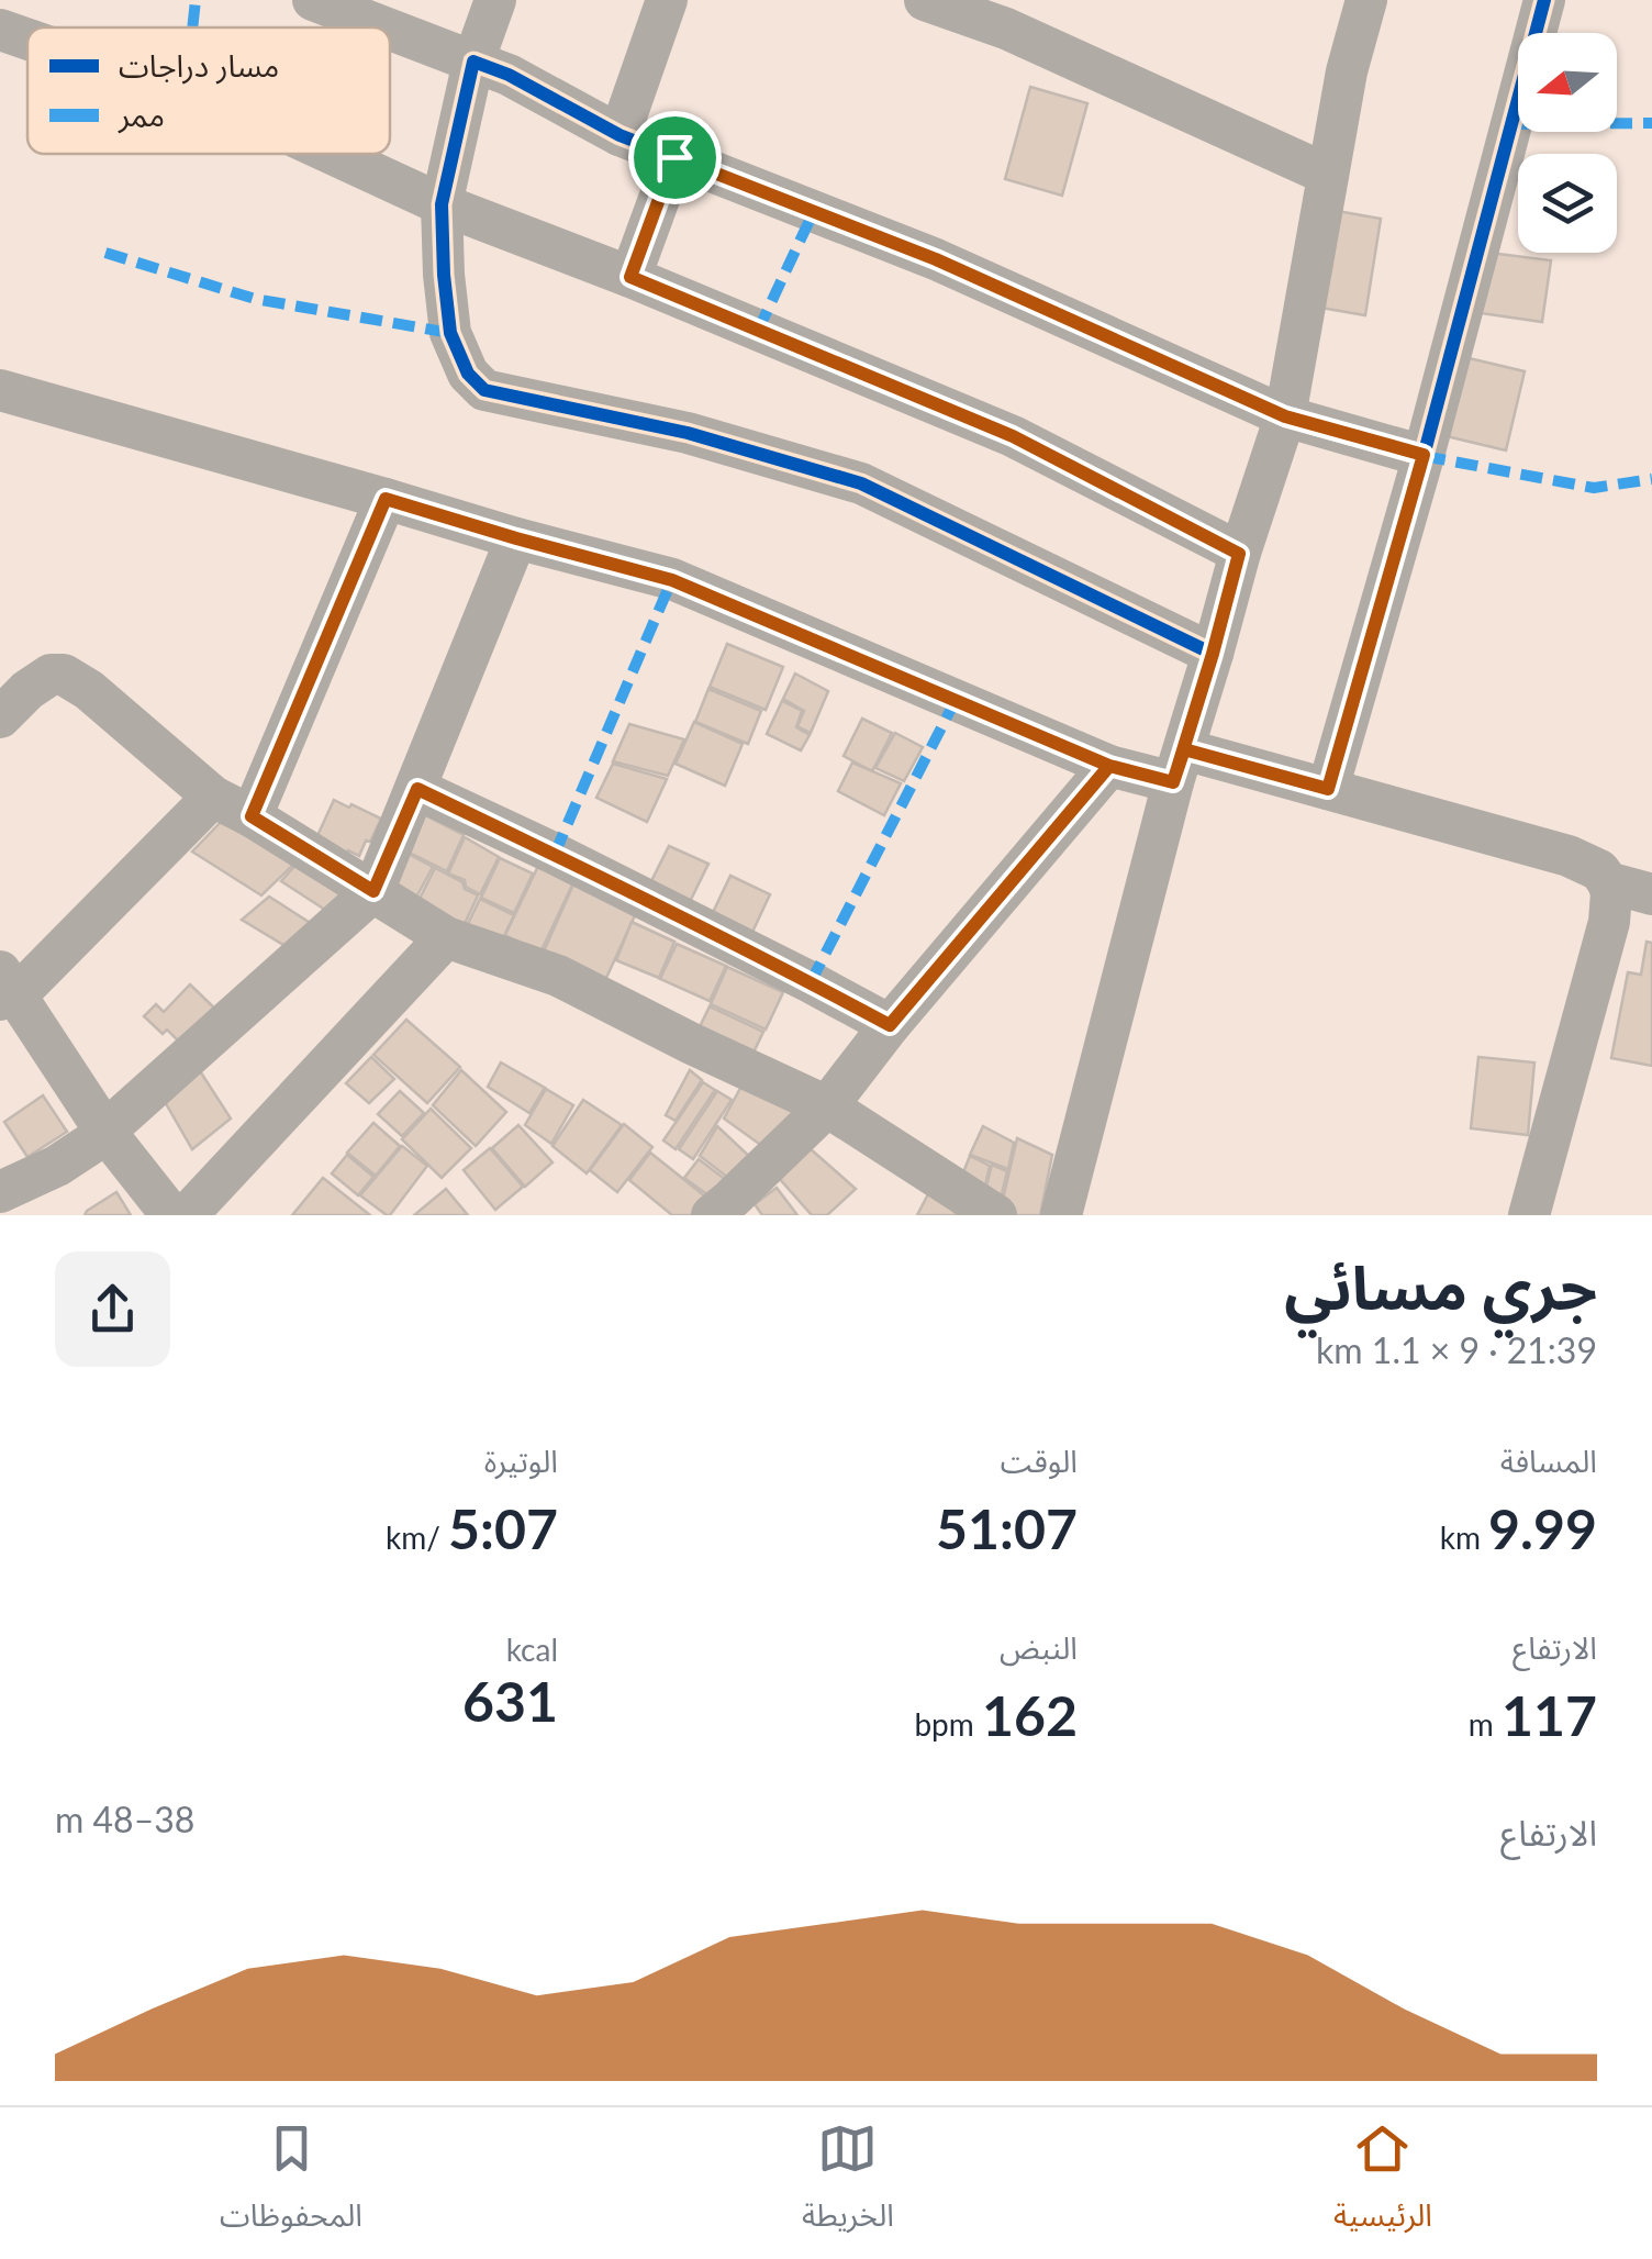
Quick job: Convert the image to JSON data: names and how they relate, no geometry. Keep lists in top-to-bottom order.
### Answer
{
  "legend": ["مسار دراجات", "ممر"],
  "north": "left",
  "page": {
    "heading": ["جري مسائي", "21:39 · 9 × 1.1 km"],
    "stats": [
      ["المسافة", "9.99 km"],
      ["الوقت", "51:07"],
      ["الوتيرة", "5:07 /km"],
      ["الارتفاع", "117 m"],
      ["النبض", "162 bpm"],
      ["kcal", "631"]
    ],
    "chart": ["الارتفاع", "38–48 m"],
    "tabs": ["الرئيسية", "الخريطة", "المحفوظات"]
  }
}
